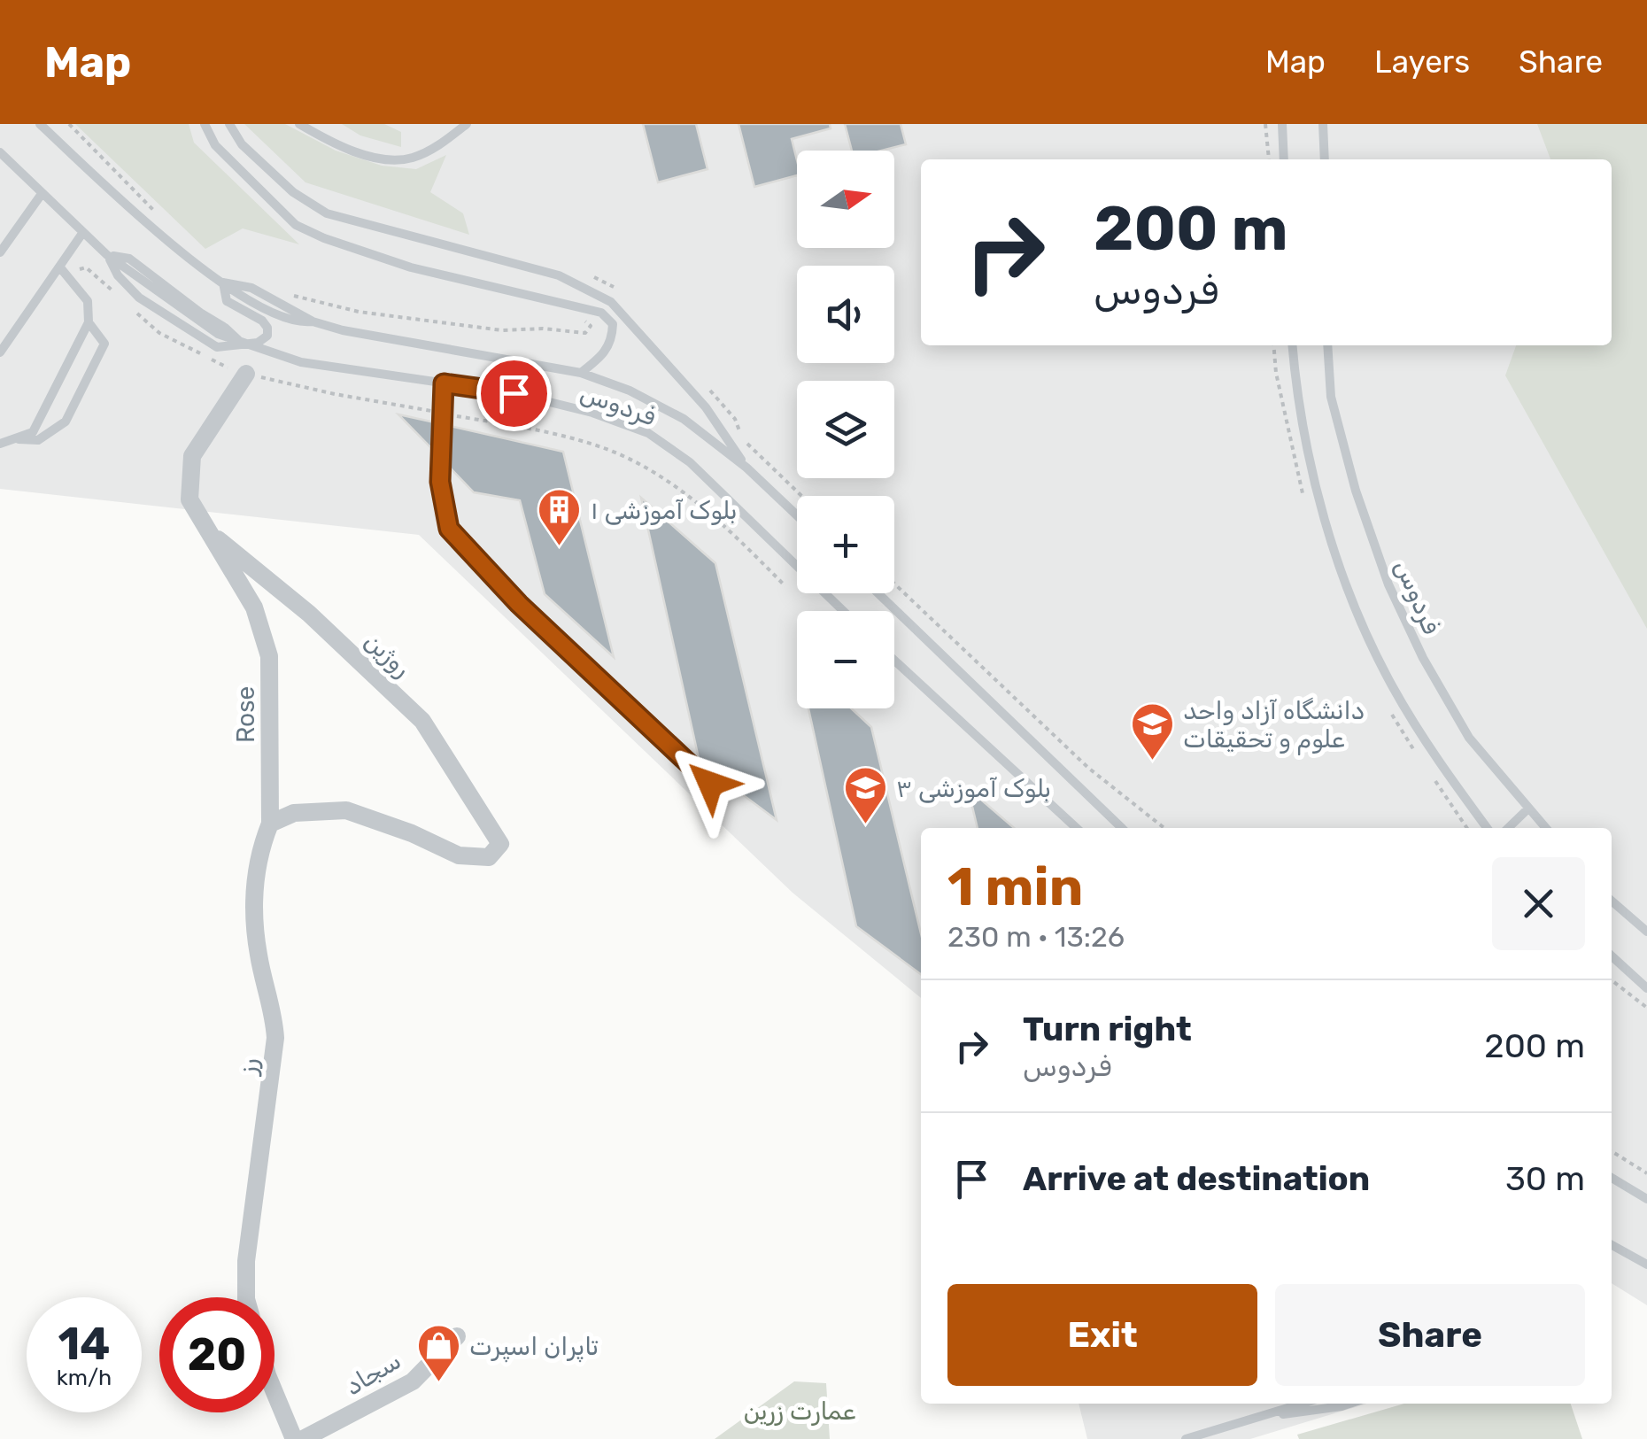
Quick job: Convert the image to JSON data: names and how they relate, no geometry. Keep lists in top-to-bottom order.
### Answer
{
  "streets": {
    "street": [
      "روژین",
      "Rose",
      "رز",
      "سجاد"
    ],
    "lane": ["فردوس"]
  },
  "crossings": [
    ["روژین", "Rose"],
    ["روژین", "رز"],
    ["Rose", "رز"]
  ],
  "parks": ["عمارت زرین"],
  "places": {
    "building": ["بلوک آموزشی ۱"],
    "school or university": ["دانشگاه آزاد واحد علوم و تحقیقات", "بلوک آموزشی ۳"],
    "shop": ["تاپران اسپرت"]
  },
  "north": "right",
  "page": {
    "header": "Map",
    "nav": ["Map", "Layers", "Share"],
    "map_buttons": ["+", "−"],
    "turn": ["200 m", "فردوس"],
    "heading": ["1 min", "230 m · 13:26"],
    "list": [
      {
        "name": "Turn right",
        "note": "فردوس",
        "value": "200 m"
      },
      {
        "name": "Arrive at destination",
        "value": "30 m"
      }
    ],
    "buttons": ["Exit", "Share"],
    "speed": "14 km/h",
    "limit": "20"
  }
}
